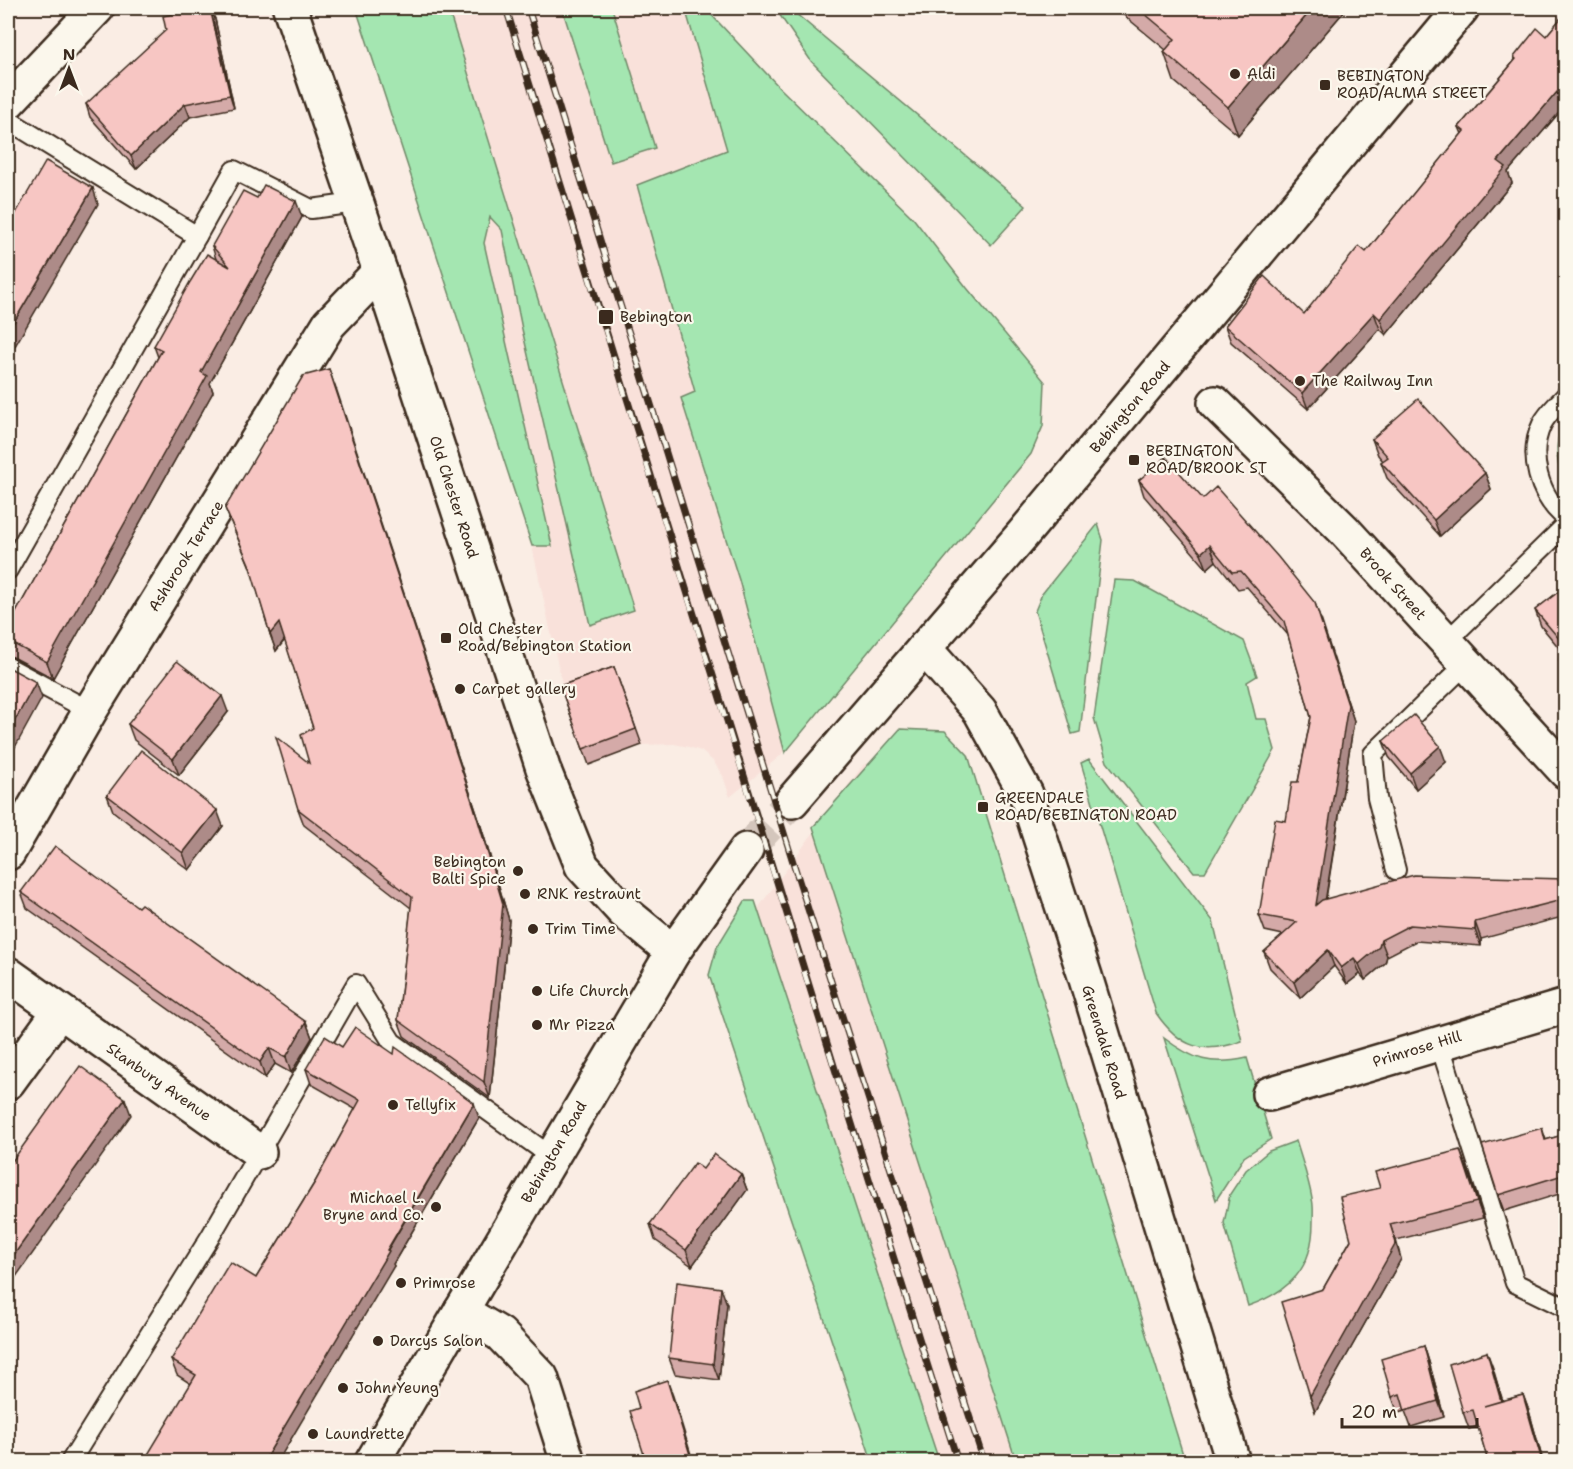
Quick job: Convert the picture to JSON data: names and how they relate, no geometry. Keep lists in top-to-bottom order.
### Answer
{
  "streets": {
    "street": [
      "Bebington Road",
      "Old Chester Road",
      "Ashbrook Terrace",
      "Brook Street",
      "Greendale Road",
      "Primrose Hill",
      "Stanbury Avenue"
    ]
  },
  "crossings": [
    ["Bebington Road", "Old Chester Road"],
    ["Bebington Road", "Greendale Road"],
    ["Old Chester Road", "Ashbrook Terrace"]
  ],
  "places": {
    "other": [
      "Aldi",
      "The Railway Inn",
      "Carpet gallery",
      "Bebington Balti Spice",
      "RNK restraunt",
      "Trim Time",
      "Life Church",
      "Mr Pizza",
      "Tellyfix",
      "Michael L. Bryne and Co.",
      "Primrose",
      "Darcys Salon",
      "John Yeung",
      "Laundrette"
    ],
    "transit": [
      "BEBINGTON ROAD/ALMA STREET",
      "Bebington",
      "BEBINGTON ROAD/BROOK ST",
      "Old Chester Road/Bebington Station",
      "GREENDALE ROAD/BEBINGTON ROAD"
    ]
  },
  "scale_bar": "20 m",
  "north": "top"
}
